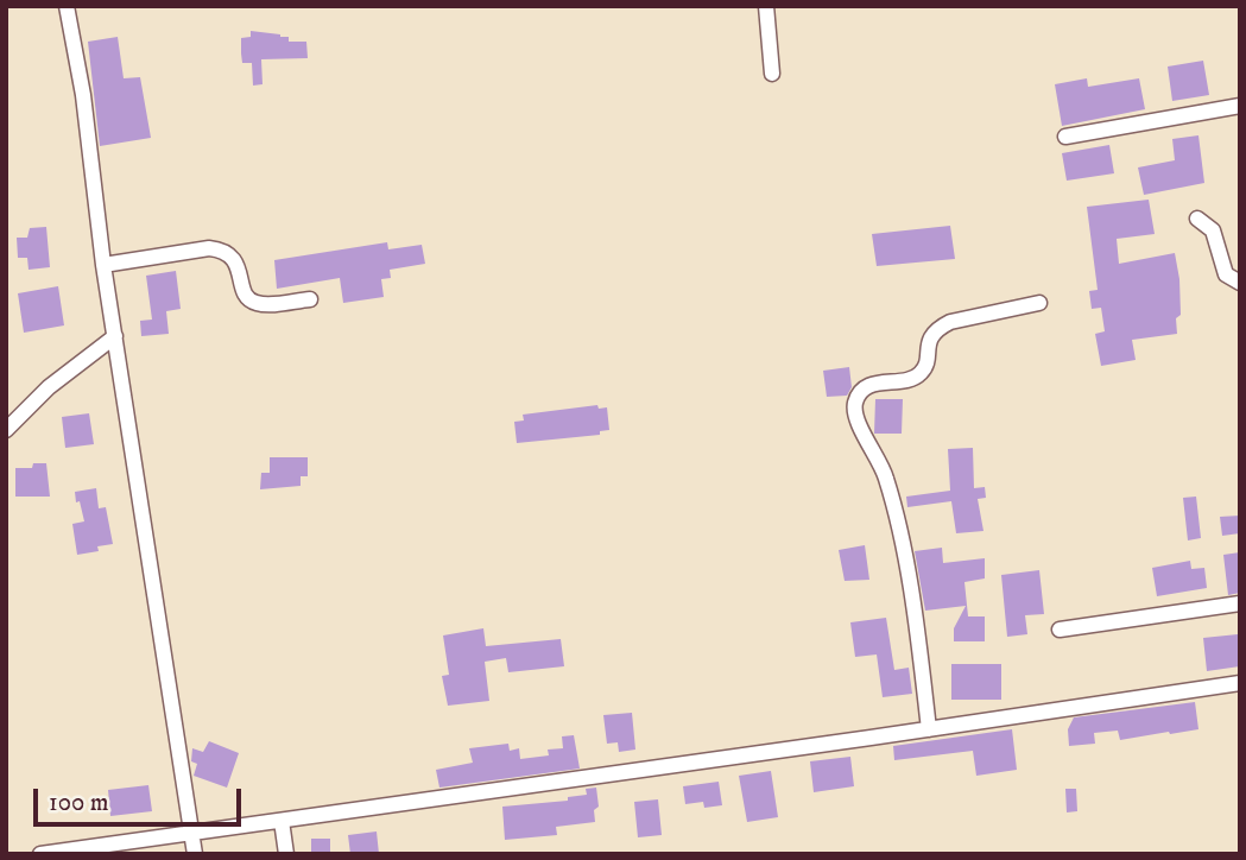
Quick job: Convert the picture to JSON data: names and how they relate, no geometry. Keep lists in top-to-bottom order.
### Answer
{
  "scale_bar": "100 m"
}
